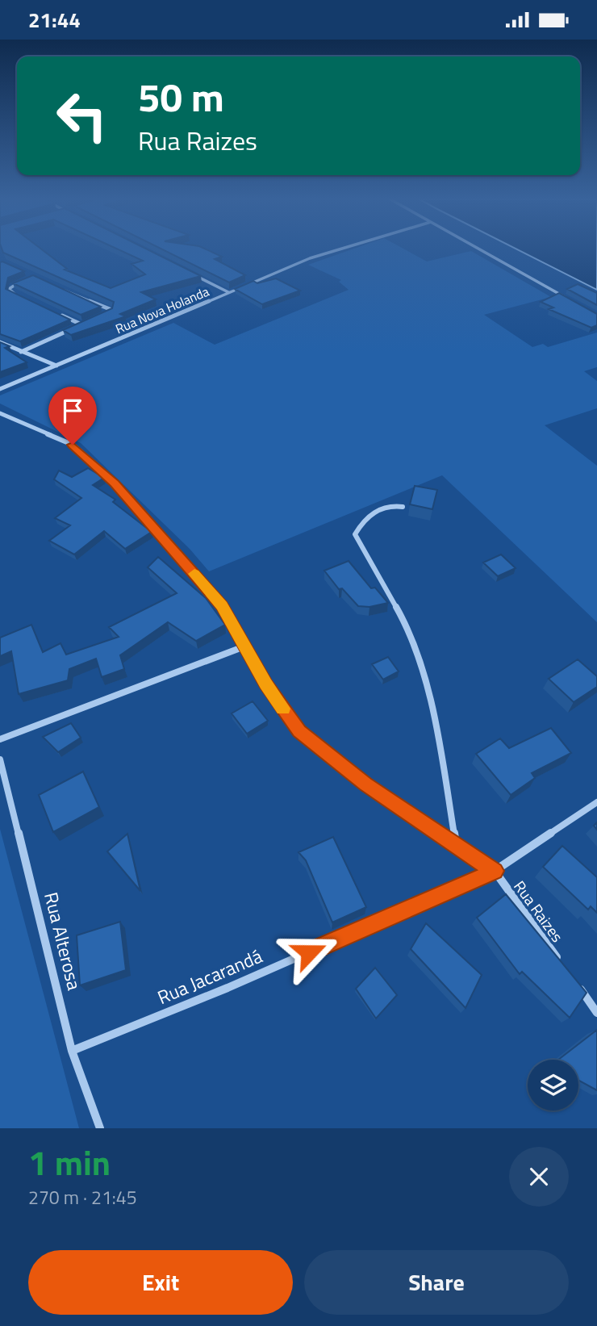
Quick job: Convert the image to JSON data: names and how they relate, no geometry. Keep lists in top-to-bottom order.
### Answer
{
  "streets": {
    "street": [
      "Rua Nova Holanda",
      "Rua Raizes",
      "Rua Alterosa",
      "Rua Jacarandá"
    ]
  },
  "crossings": [
    ["Rua Raizes", "Rua Jacarandá"],
    ["Rua Alterosa", "Rua Jacarandá"]
  ],
  "page": {
    "status": "21:44",
    "turn": ["50 m", "Rua Raizes"],
    "heading": ["1 min", "270 m · 21:45"],
    "buttons": ["Exit", "Share"]
  }
}
